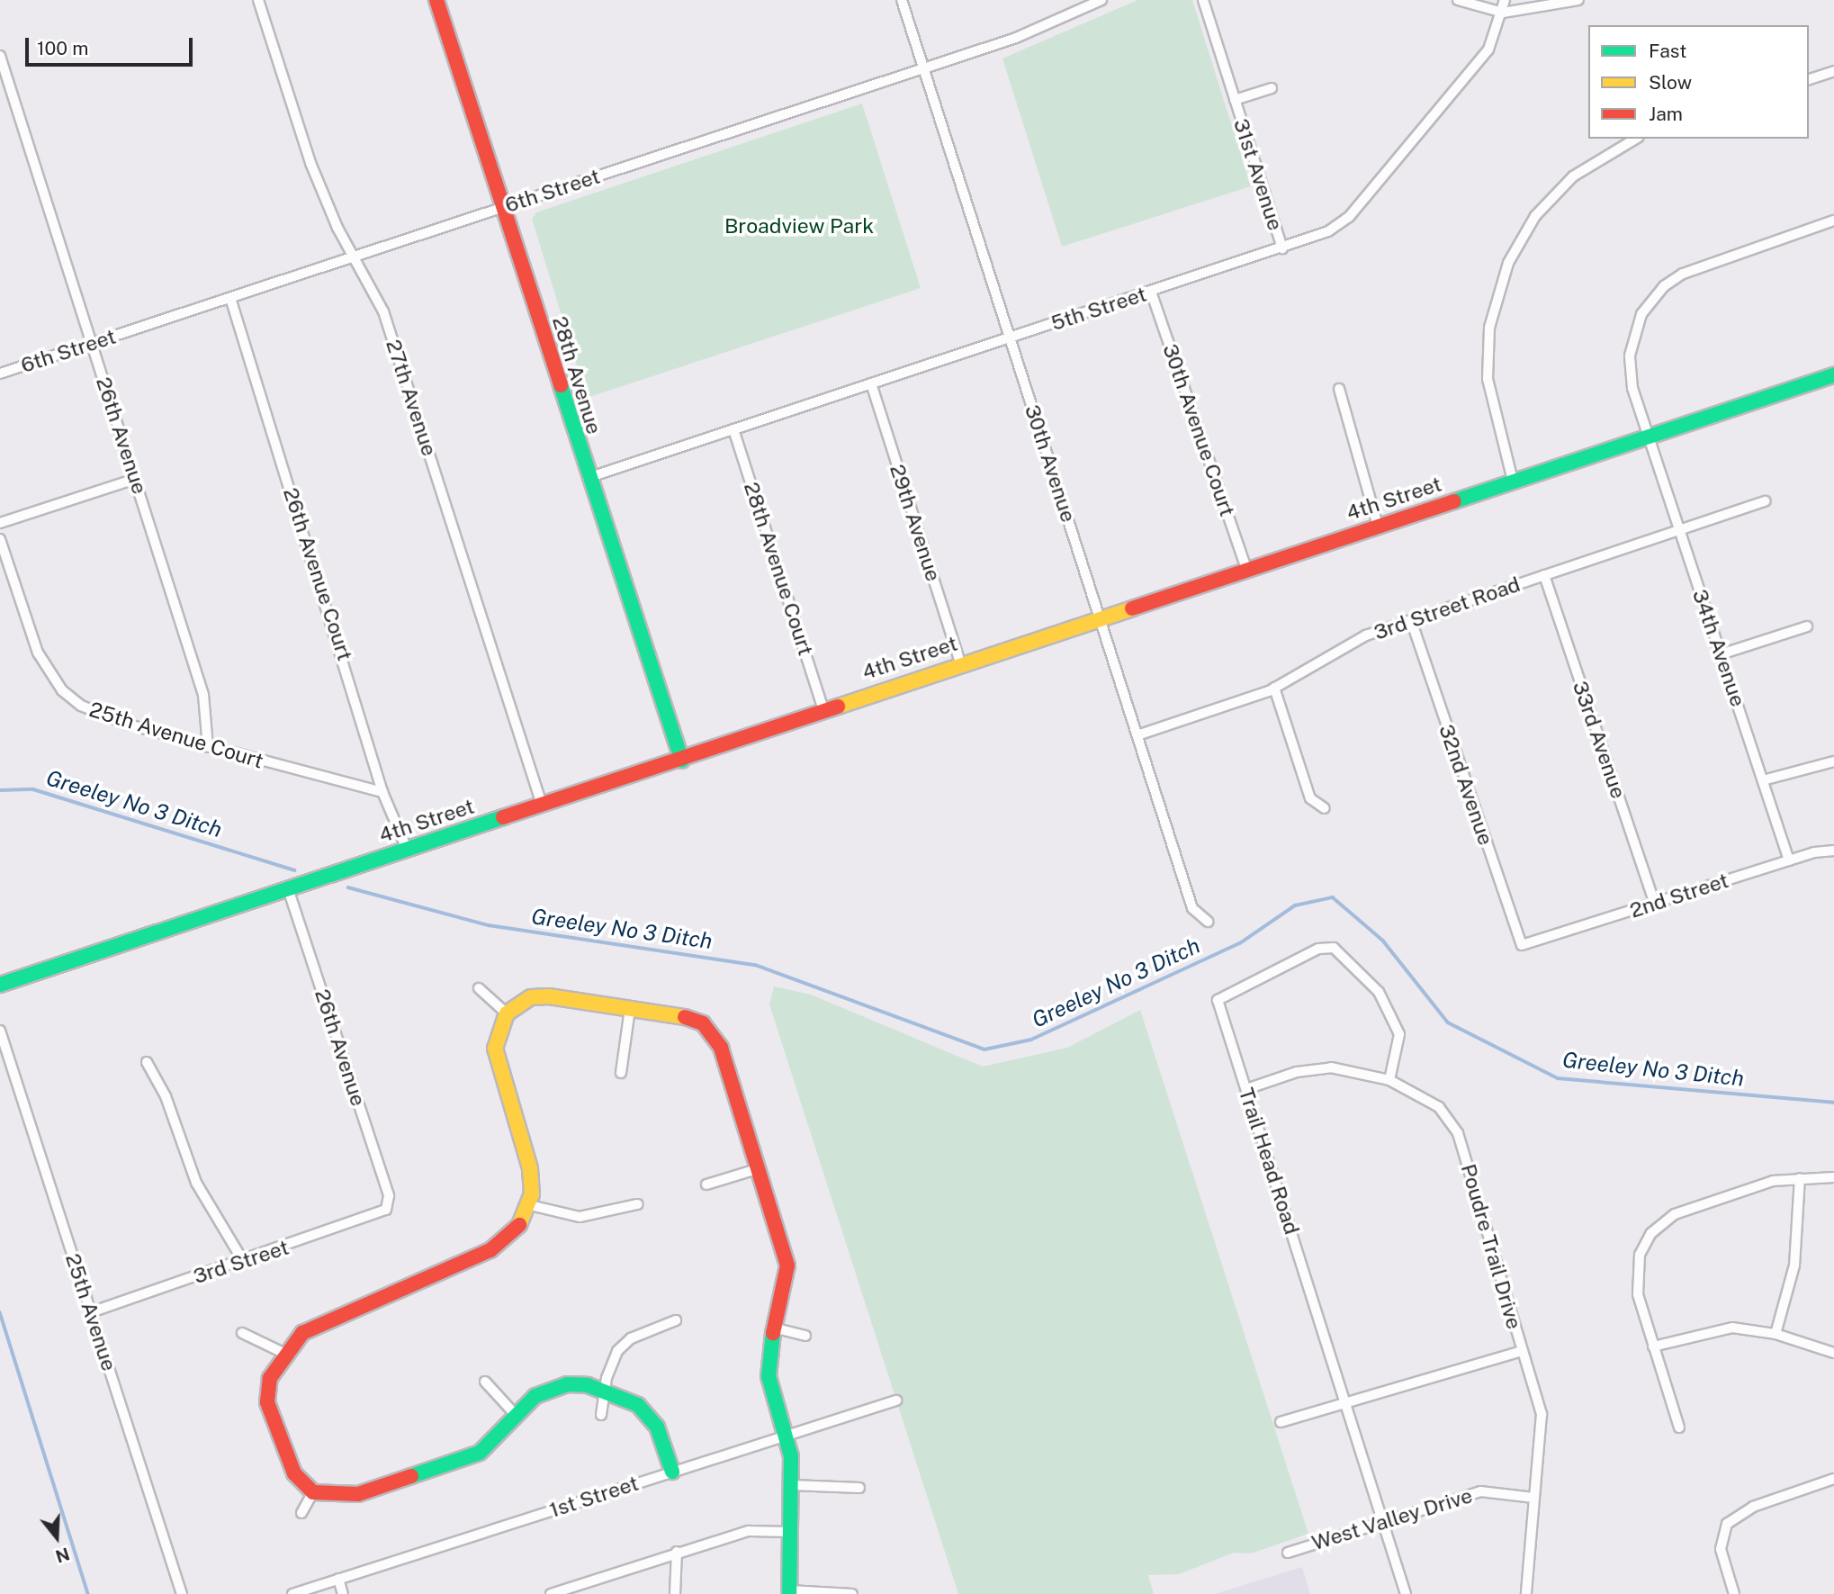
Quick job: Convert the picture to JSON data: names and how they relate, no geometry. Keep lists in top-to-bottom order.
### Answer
{
  "streets": {
    "street": [
      "31st Avenue",
      "6th Street",
      "5th Street",
      "28th Avenue",
      "27th Avenue",
      "30th Avenue Court",
      "26th Avenue",
      "30th Avenue",
      "4th Street",
      "29th Avenue",
      "28th Avenue Court",
      "26th Avenue Court",
      "3rd Street Road",
      "34th Avenue",
      "25th Avenue Court",
      "33rd Avenue",
      "32nd Avenue",
      "2nd Street",
      "Trail Head Road",
      "Poudre Trail Drive",
      "3rd Street",
      "25th Avenue",
      "1st Street",
      "West Valley Drive"
    ]
  },
  "crossings": [
    ["31st Avenue", "5th Street"],
    ["6th Street", "28th Avenue"],
    ["6th Street", "27th Avenue"],
    ["6th Street", "26th Avenue"],
    ["6th Street", "30th Avenue"],
    ["6th Street", "26th Avenue Court"],
    ["5th Street", "28th Avenue"],
    ["5th Street", "30th Avenue Court"],
    ["5th Street", "30th Avenue"],
    ["5th Street", "29th Avenue"],
    ["5th Street", "28th Avenue Court"],
    ["28th Avenue", "4th Street"],
    ["27th Avenue", "4th Street"],
    ["30th Avenue Court", "4th Street"],
    ["26th Avenue", "4th Street"],
    ["26th Avenue", "25th Avenue Court"],
    ["26th Avenue", "3rd Street"],
    ["30th Avenue", "4th Street"],
    ["30th Avenue", "3rd Street Road"],
    ["4th Street", "29th Avenue"],
    ["4th Street", "28th Avenue Court"],
    ["4th Street", "26th Avenue Court"],
    ["4th Street", "34th Avenue"],
    ["26th Avenue Court", "25th Avenue Court"],
    ["3rd Street Road", "34th Avenue"],
    ["3rd Street Road", "33rd Avenue"],
    ["3rd Street Road", "32nd Avenue"],
    ["34th Avenue", "2nd Street"],
    ["33rd Avenue", "2nd Street"],
    ["32nd Avenue", "2nd Street"],
    ["Trail Head Road", "Poudre Trail Drive"],
    ["Trail Head Road", "West Valley Drive"],
    ["Poudre Trail Drive", "West Valley Drive"],
    ["3rd Street", "25th Avenue"]
  ],
  "water": ["Greeley No 3 Ditch"],
  "parks": ["Broadview Park"],
  "legend": ["Fast", "Slow", "Jam"],
  "scale_bar": "100 m",
  "north": "bottom"
}
